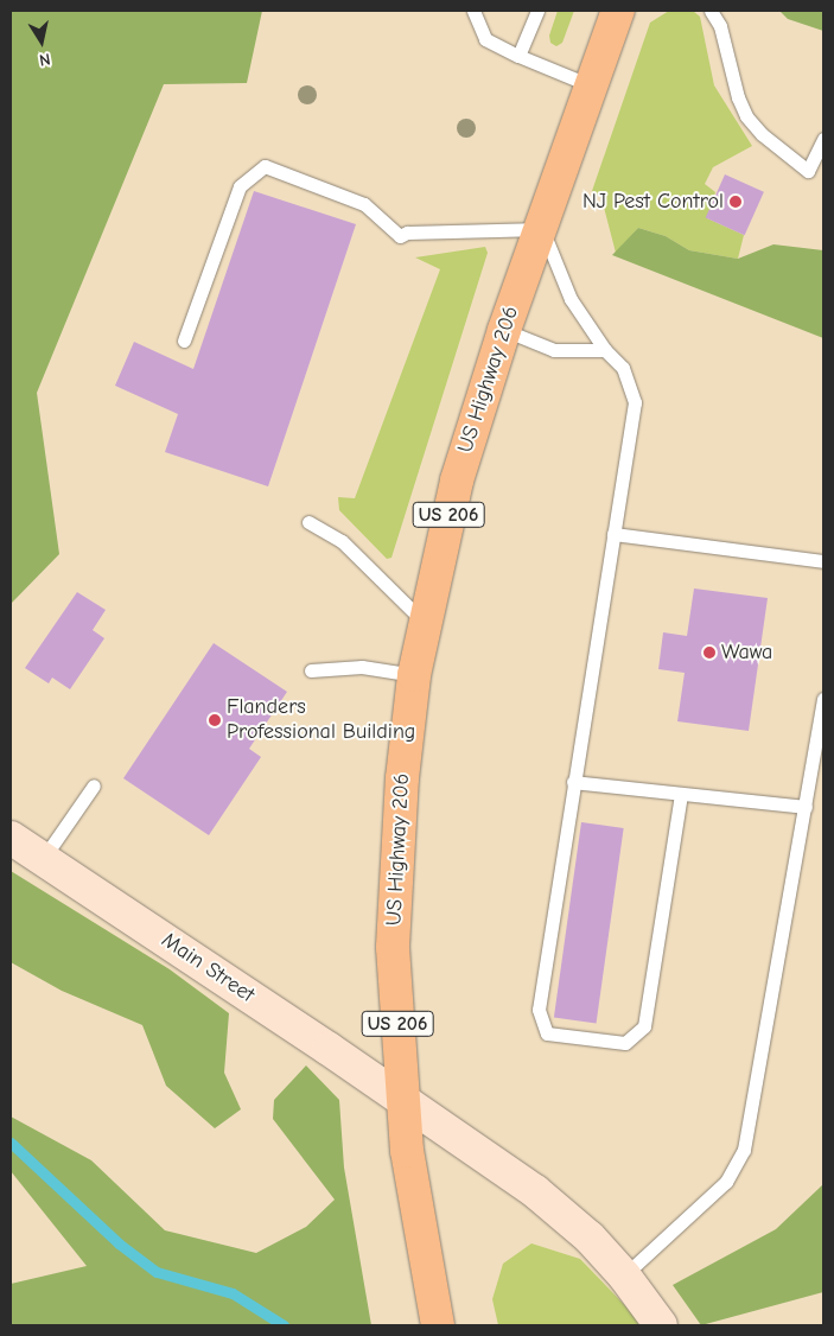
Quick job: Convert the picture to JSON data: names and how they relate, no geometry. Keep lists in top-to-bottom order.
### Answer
{
  "streets": {
    "highway": ["US Highway 206", "US 206"],
    "main road": ["Main Street"]
  },
  "crossings": [
    ["US Highway 206", "Main Street"]
  ],
  "places": ["NJ Pest Control", "Wawa", "Flanders Professional Building"],
  "north": "bottom"
}
